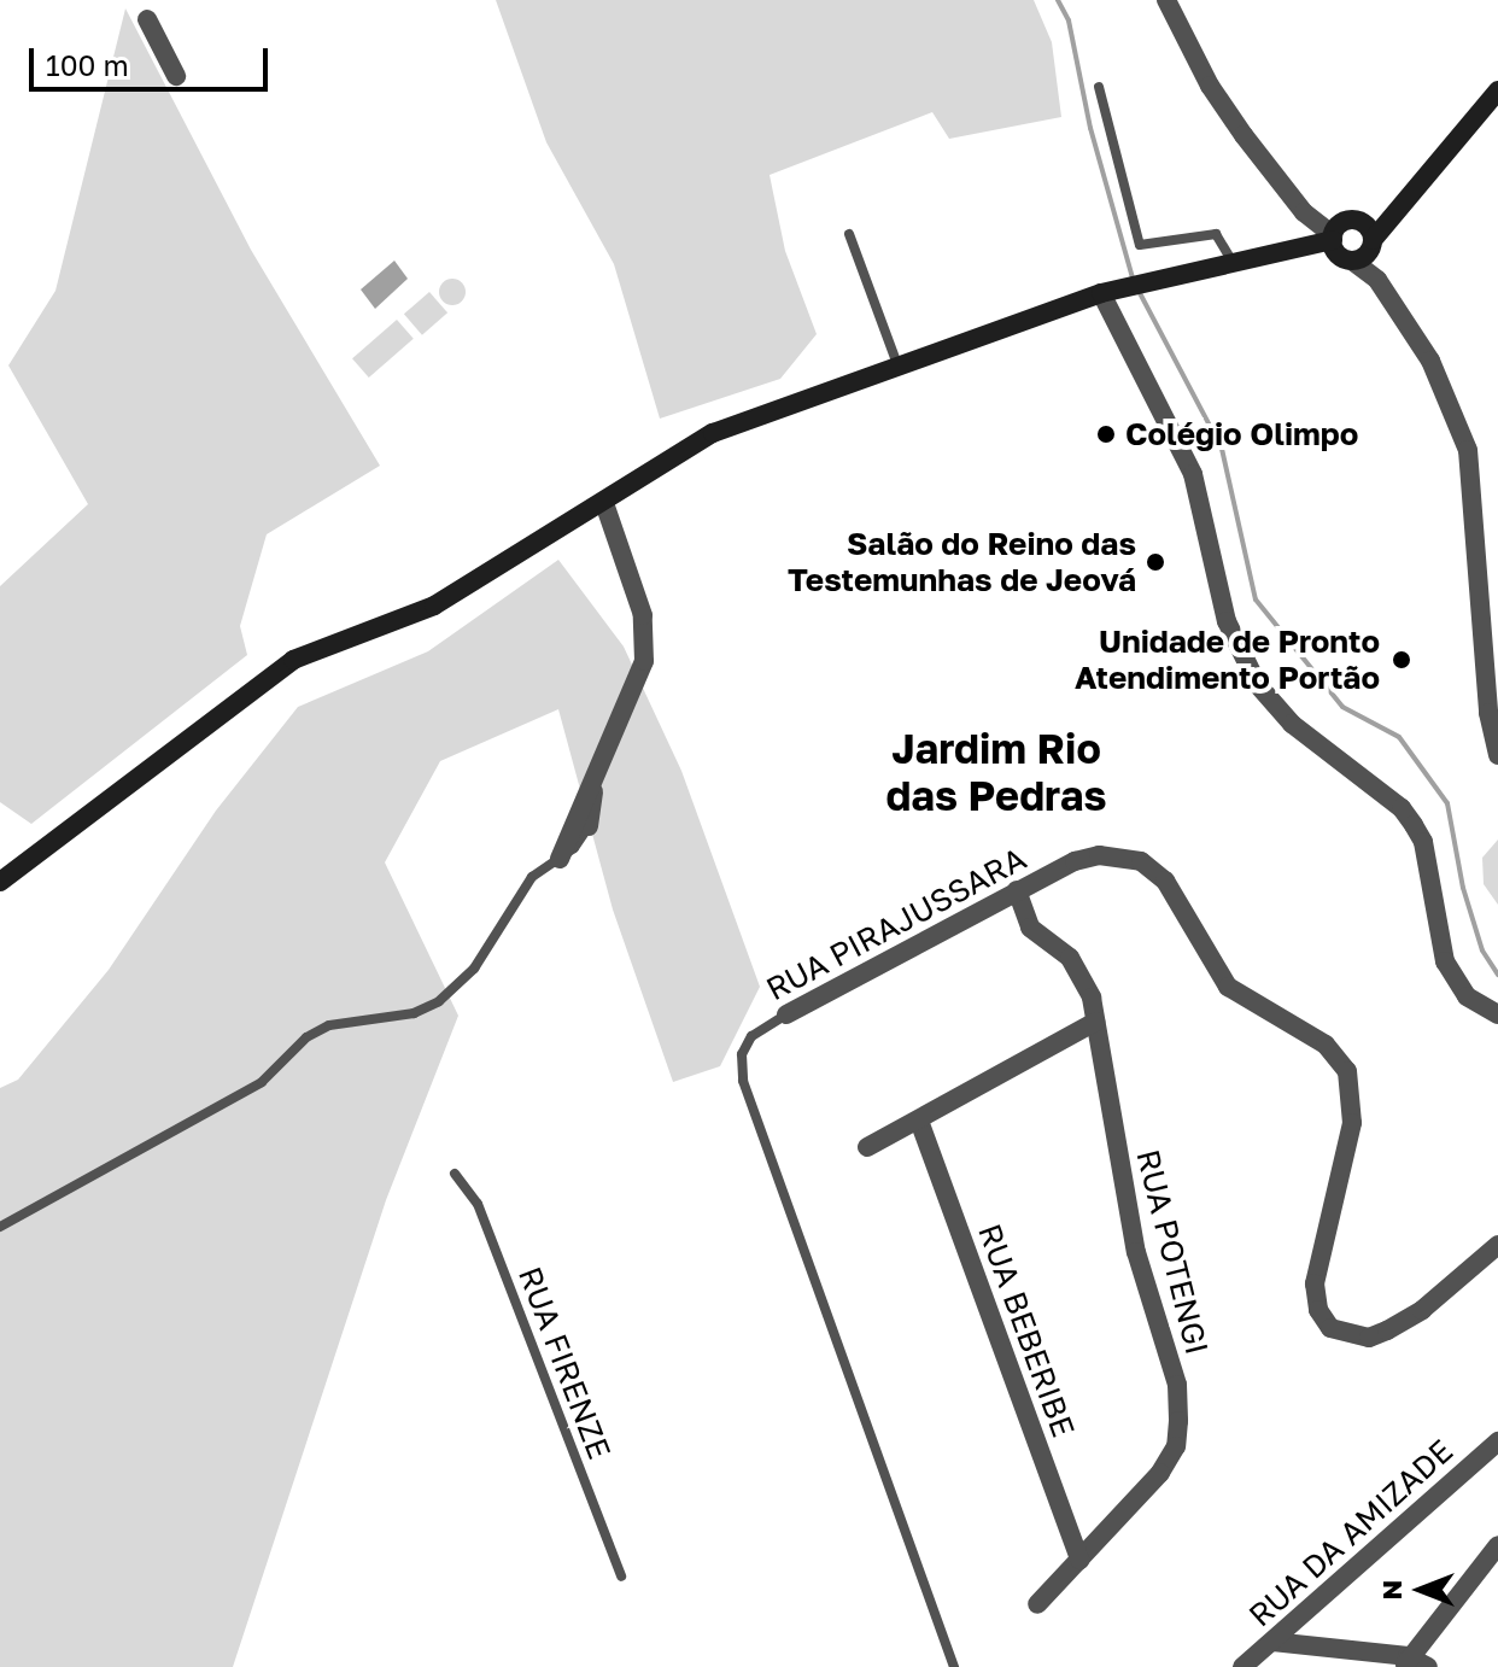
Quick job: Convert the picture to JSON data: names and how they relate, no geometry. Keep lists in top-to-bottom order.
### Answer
{
  "streets": {
    "street": [
      "RUA PIRAJUSSARA",
      "RUA POTENGI",
      "RUA BEBERIBE",
      "RUA DA AMIZADE"
    ],
    "lane": ["RUA FIRENZE"]
  },
  "crossings": [
    ["RUA PIRAJUSSARA", "RUA POTENGI"],
    ["RUA POTENGI", "RUA BEBERIBE"]
  ],
  "districts": ["Jardim Rio das Pedras"],
  "places": ["Colégio Olimpo", "Salão do Reino das Testemunhas de Jeová", "Unidade de Pronto Atendimento Portão"],
  "scale_bar": "100 m",
  "north": "left"
}
